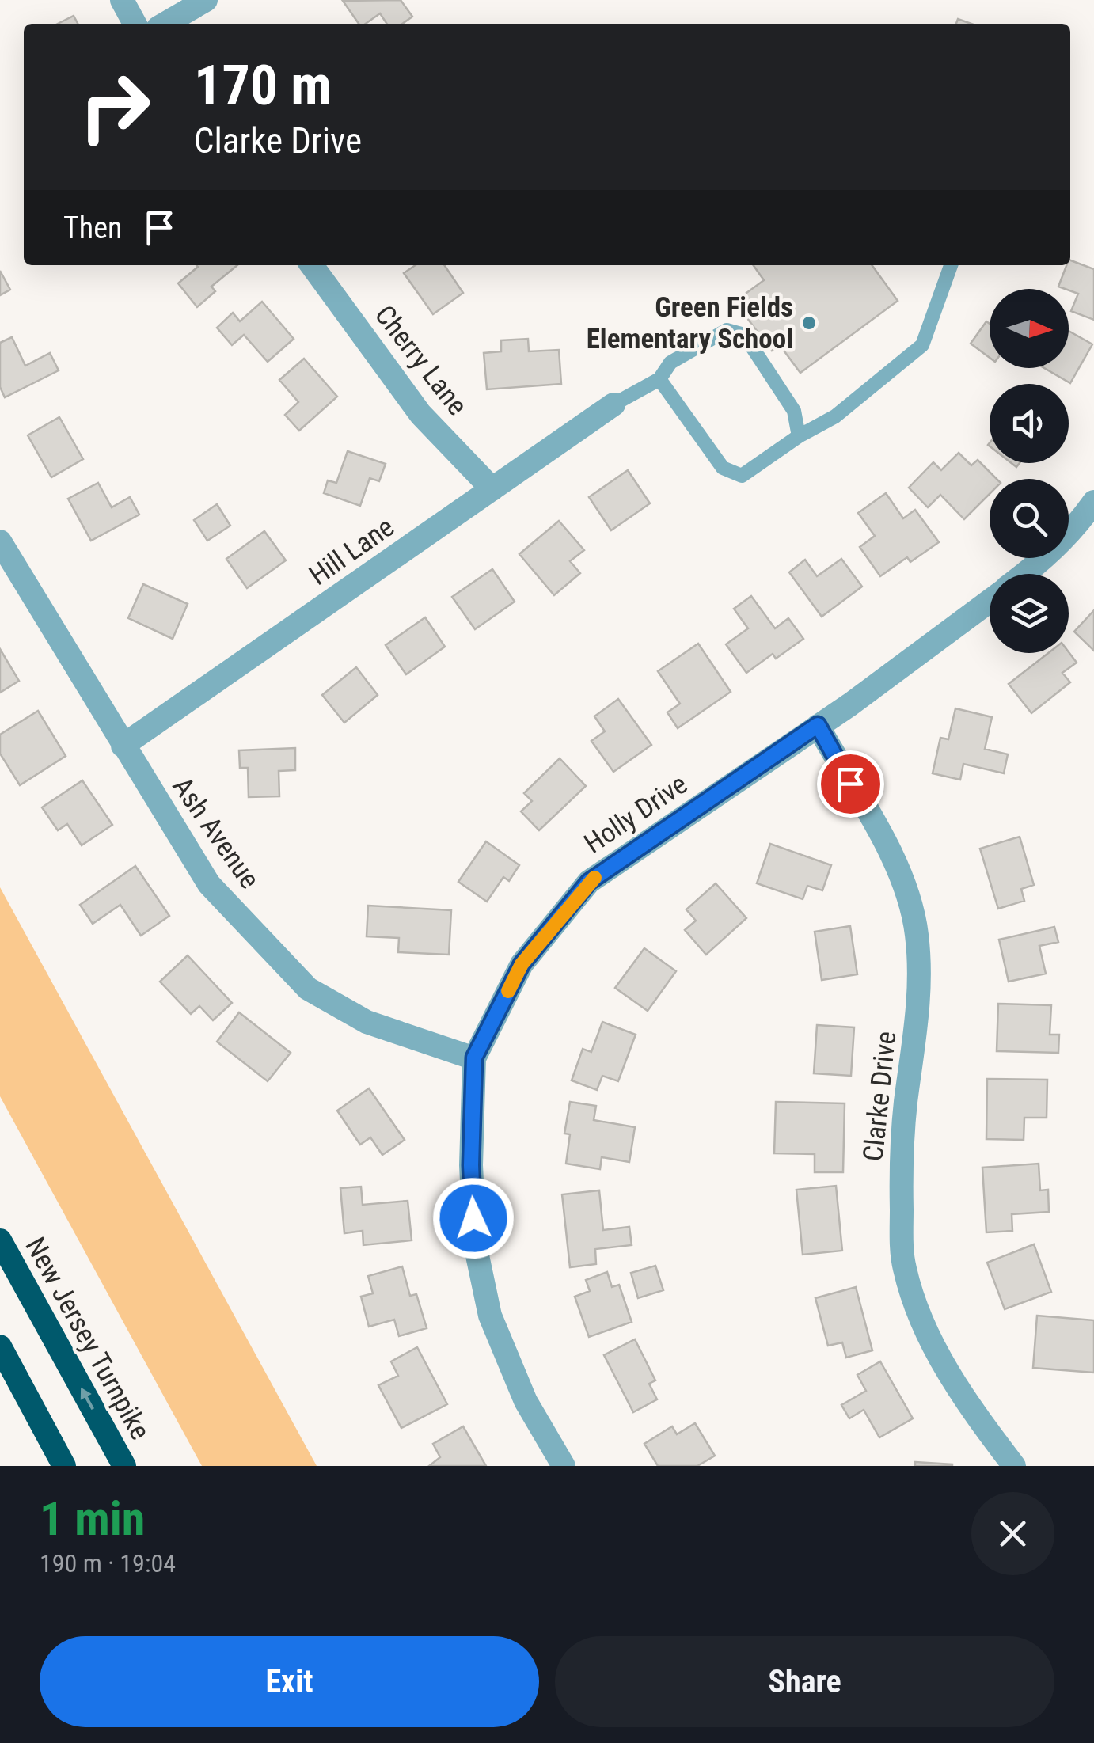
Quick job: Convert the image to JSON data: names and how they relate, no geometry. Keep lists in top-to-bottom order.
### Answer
{
  "streets": {
    "highway": ["New Jersey Turnpike"],
    "street": [
      "Cherry Lane",
      "Hill Lane",
      "Holly Drive",
      "Ash Avenue",
      "Clarke Drive"
    ]
  },
  "crossings": [
    ["Cherry Lane", "Hill Lane"],
    ["Hill Lane", "Ash Avenue"],
    ["Holly Drive", "Ash Avenue"],
    ["Holly Drive", "Clarke Drive"]
  ],
  "places": ["Green Fields Elementary School"],
  "north": "right",
  "page": {
    "turn": ["170 m", "Clarke Drive"],
    "then": "Then",
    "heading": ["1 min", "190 m · 19:04"],
    "buttons": ["Exit", "Share"]
  }
}
